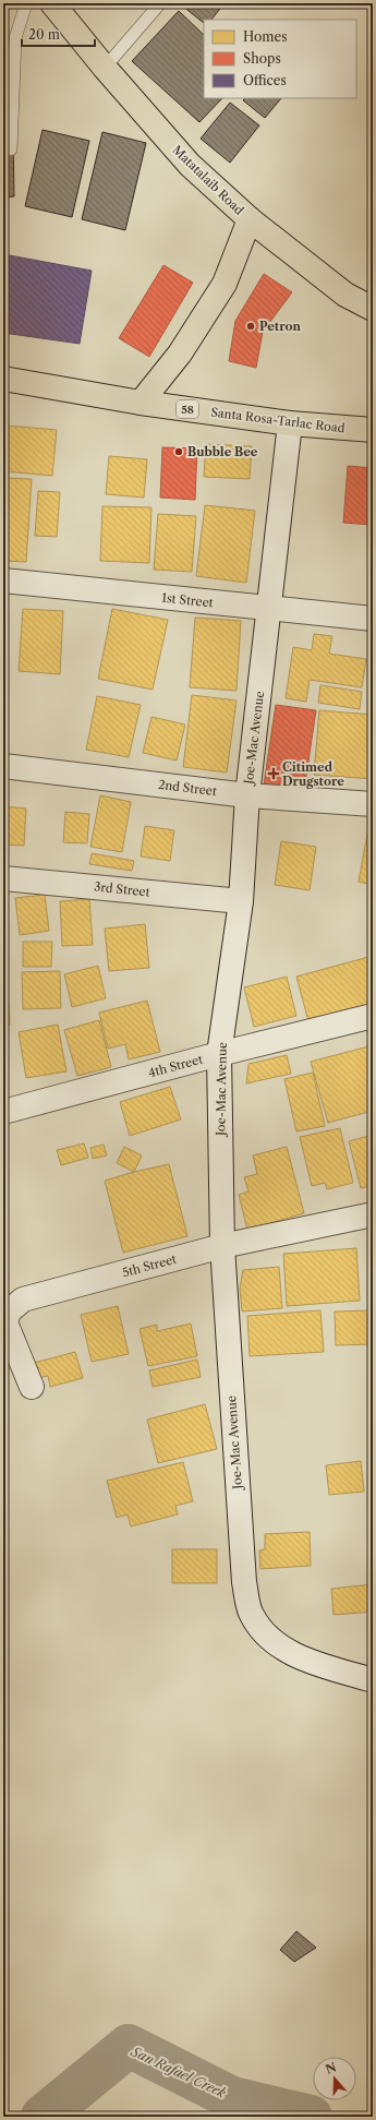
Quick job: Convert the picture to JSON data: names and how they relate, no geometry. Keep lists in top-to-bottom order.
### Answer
{
  "streets": {
    "main road": ["Matatalaib Road", "58", "Santa Rosa-Tarlac Road"],
    "street": [
      "1st Street",
      "Joe-Mac Avenue",
      "2nd Street",
      "3rd Street",
      "4th Street",
      "5th Street"
    ]
  },
  "crossings": [
    ["Santa Rosa-Tarlac Road", "Joe-Mac Avenue"],
    ["1st Street", "Joe-Mac Avenue"],
    ["Joe-Mac Avenue", "2nd Street"],
    ["Joe-Mac Avenue", "3rd Street"],
    ["Joe-Mac Avenue", "4th Street"],
    ["Joe-Mac Avenue", "5th Street"]
  ],
  "water": ["San Rafael Creek"],
  "places": {
    "other": ["Petron", "Bubble Bee"],
    "health": ["Citimed Drugstore"]
  },
  "legend": ["Homes", "Shops", "Offices"],
  "scale_bar": "20 m",
  "north": "top"
}
